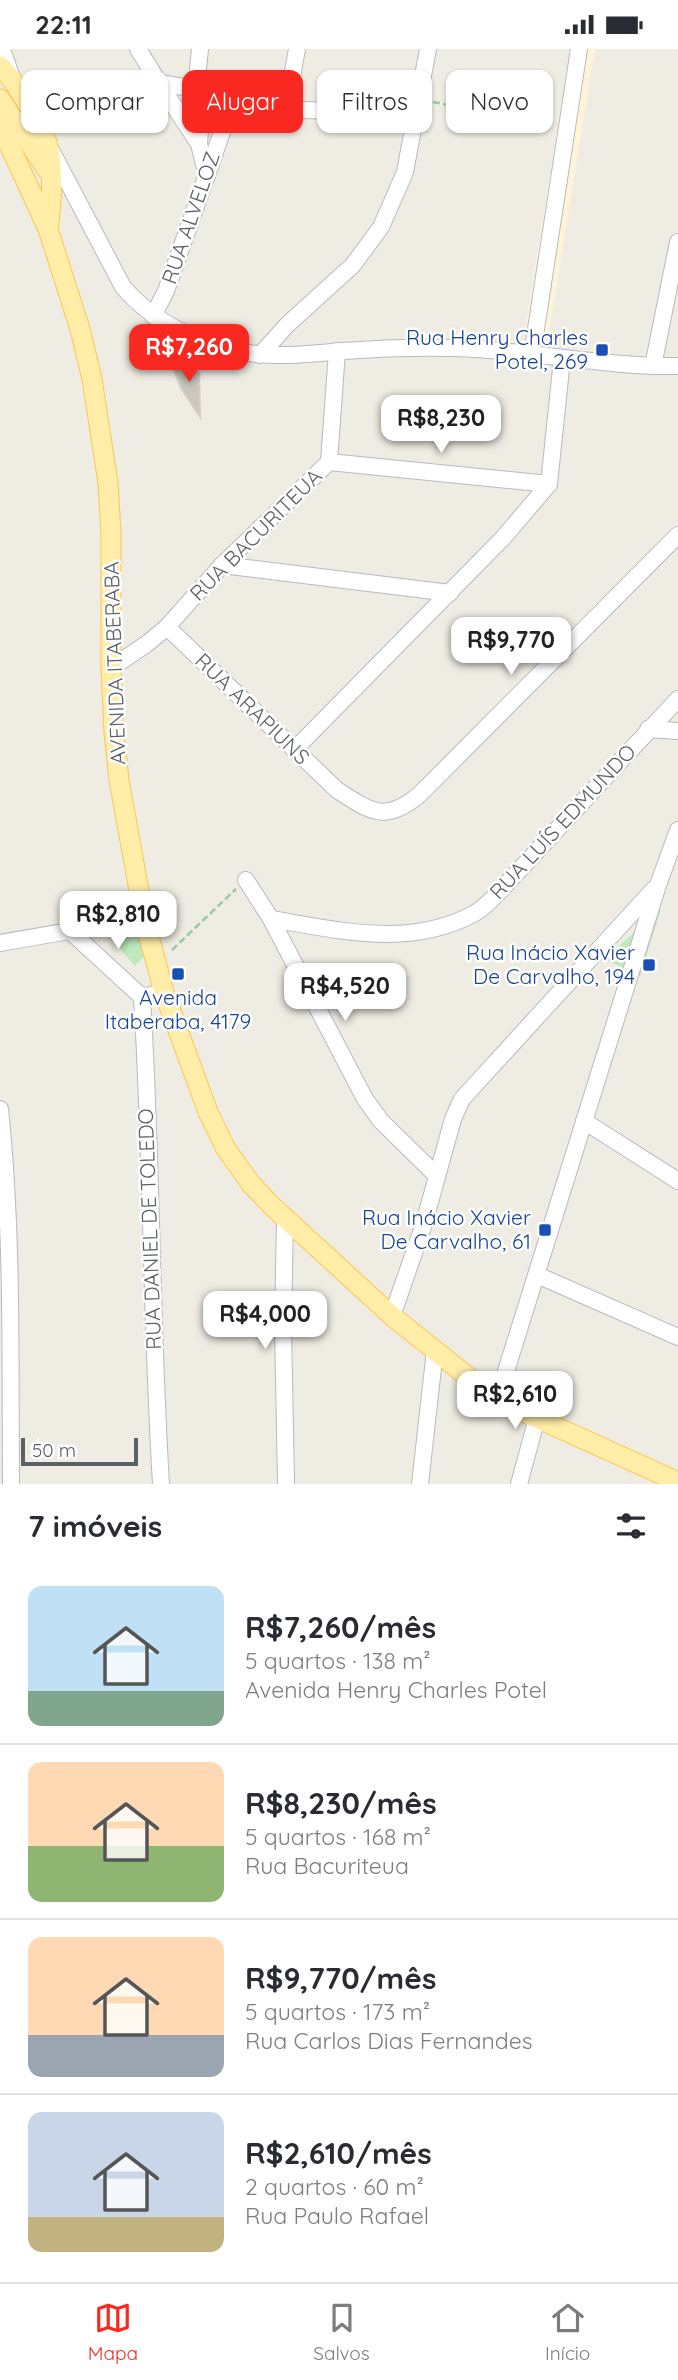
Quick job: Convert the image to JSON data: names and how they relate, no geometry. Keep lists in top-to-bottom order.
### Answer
{
  "streets": {
    "main road": ["AVENIDA ITABERABA"],
    "street": [
      "RUA ALVELOZ",
      "RUA BACURITEUA",
      "RUA ARAPIUNS",
      "RUA LUÍS EDMUNDO",
      "RUA DANIEL DE TOLEDO"
    ]
  },
  "crossings": [
    ["RUA BACURITEUA", "AVENIDA ITABERABA"],
    ["RUA BACURITEUA", "RUA ARAPIUNS"]
  ],
  "places": {
    "transit": [
      "Rua Henry Charles Potel, 269",
      "Rua Inácio Xavier De Carvalho, 194",
      "Avenida Itaberaba, 4179",
      "Rua Inácio Xavier De Carvalho, 61"
    ]
  },
  "scale_bar": "50 m",
  "page": {
    "status": "22:11",
    "chip": [
      "Comprar",
      "Alugar",
      "Filtros",
      "Novo"
    ],
    "price": [
      "R$7,260",
      "R$8,230",
      "R$9,770",
      "R$2,810",
      "R$4,520",
      "R$4,000",
      "R$2,610"
    ],
    "scale": "50 m",
    "heading": "7 imóveis",
    "list": [
      {
        "name": "R$7,260/mês",
        "note": "5 quartos · 138 m² · Avenida Henry Charles Potel"
      },
      {
        "name": "R$8,230/mês",
        "note": "5 quartos · 168 m² · Rua Bacuriteua"
      },
      {
        "name": "R$9,770/mês",
        "note": "5 quartos · 173 m² · Rua Carlos Dias Fernandes"
      },
      {
        "name": "R$2,610/mês",
        "note": "2 quartos · 60 m² · Rua Paulo Rafael"
      }
    ],
    "tabs": ["Mapa", "Salvos", "Início"]
  }
}
